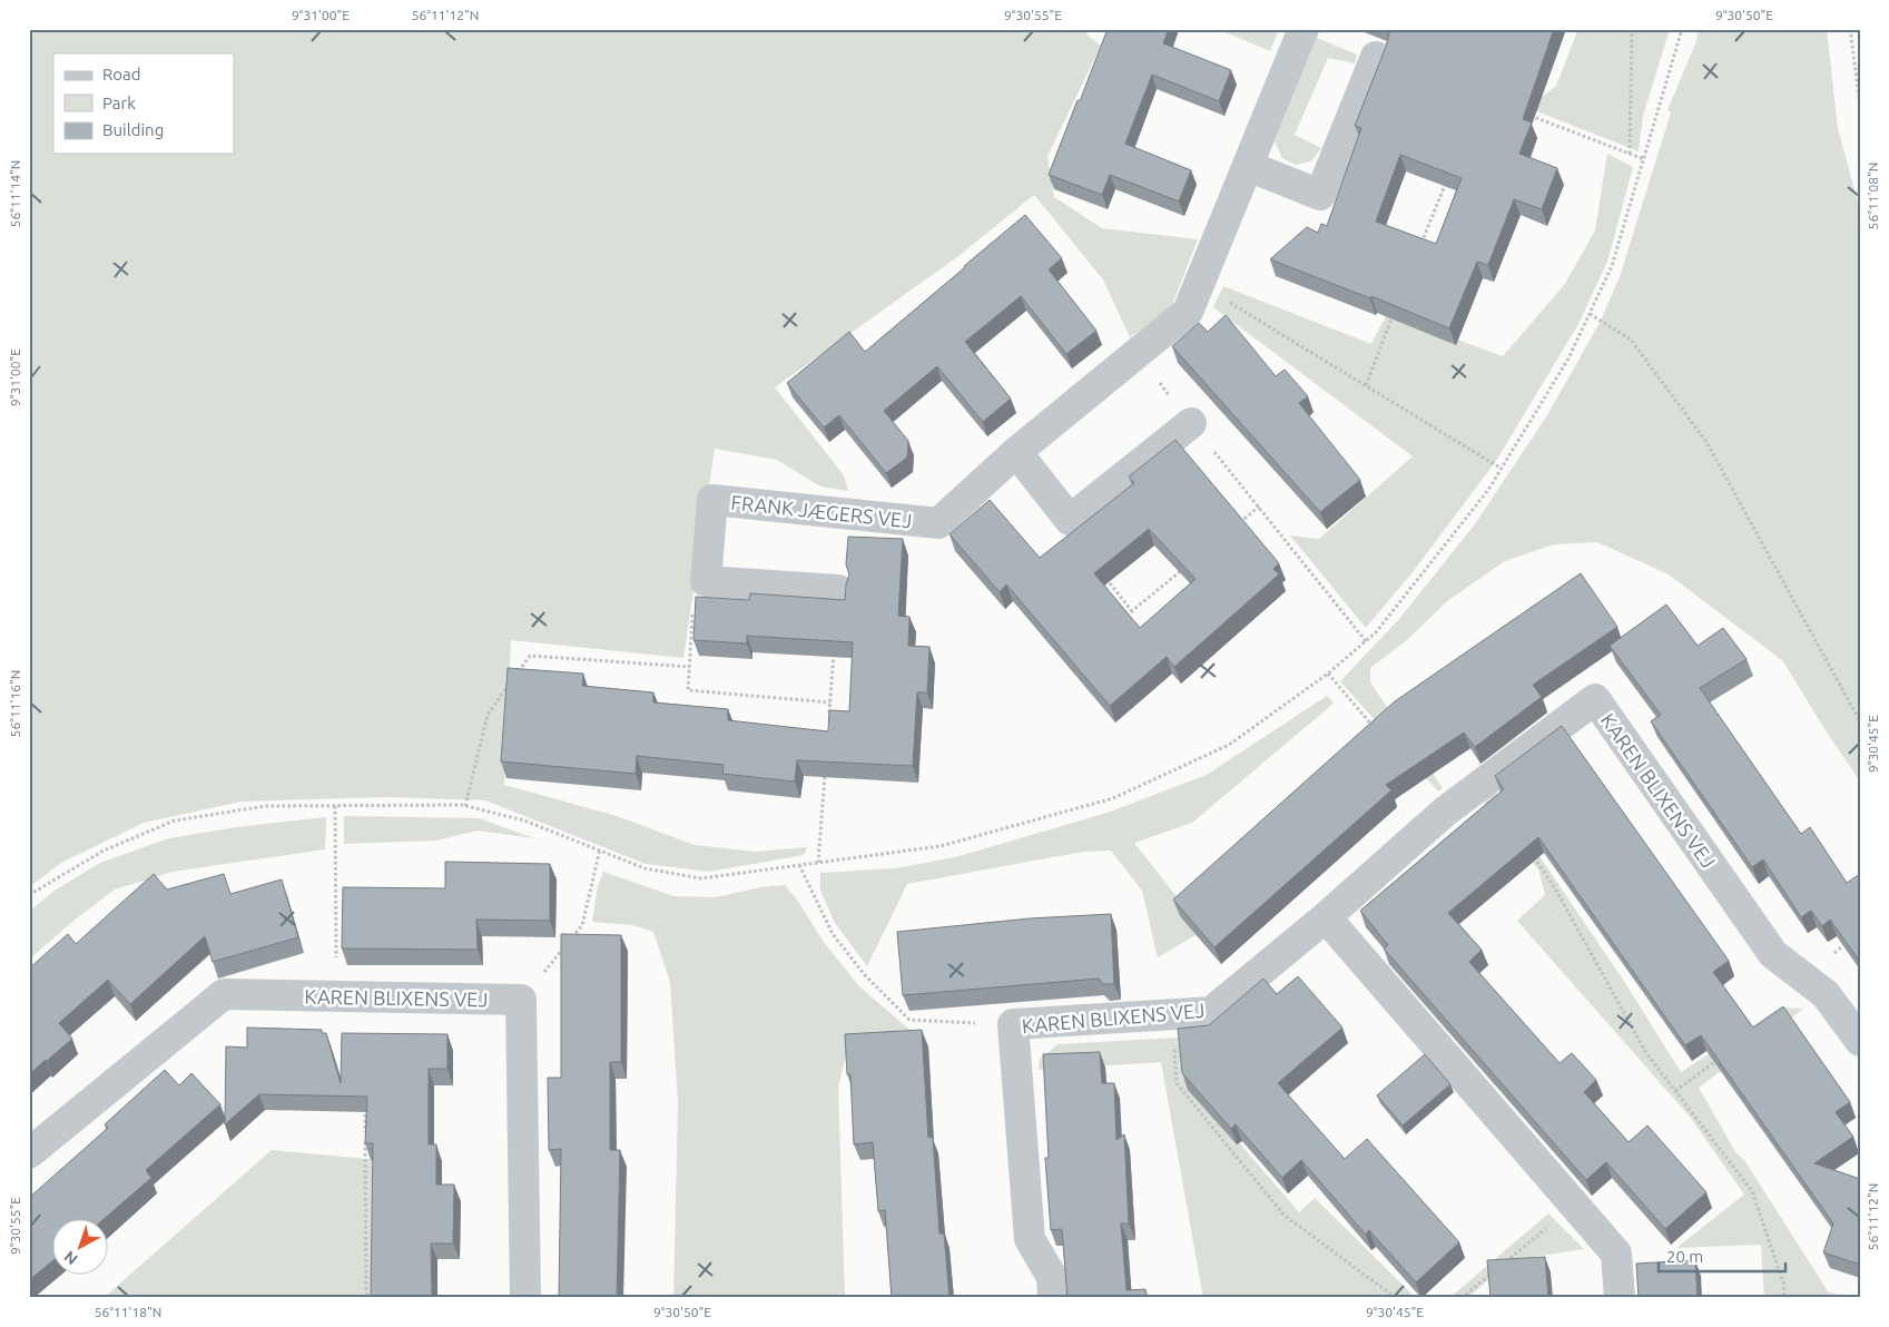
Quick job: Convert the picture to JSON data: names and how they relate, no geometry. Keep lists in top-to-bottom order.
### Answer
{
  "streets": {
    "street": ["FRANK JÆGERS VEJ", "KAREN BLIXENS VEJ"]
  },
  "legend": ["Road", "Park", "Building"],
  "scale_bar": "20 m",
  "north": "bottom left",
  "coordinates": [
    "9°31'00\"E",
    "56°11'12\"N",
    "9°30'55\"E",
    "9°30'50\"E",
    "56°11'14\"N",
    "56°11'08\"N",
    "56°11'16\"N",
    "9°30'45\"E",
    "56°11'18\"N"
  ]
}
